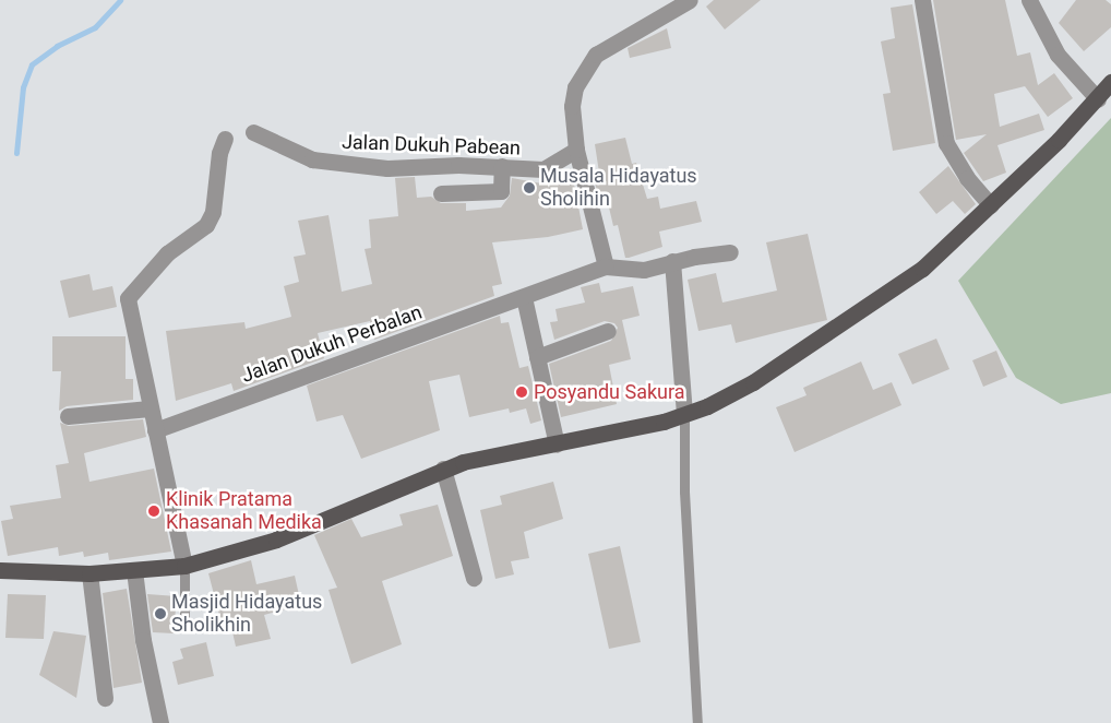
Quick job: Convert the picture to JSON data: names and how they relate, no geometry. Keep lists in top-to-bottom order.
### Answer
{
  "streets": {
    "street": ["Jalan Dukuh Pabean", "Jalan Dukuh Perbalan"]
  },
  "places": [
    "Musala Hidayatus Sholihin",
    "Posyandu Sakura",
    "Klinik Pratama Khasanah Medika",
    "Masjid Hidayatus Sholikhin"
  ]
}
